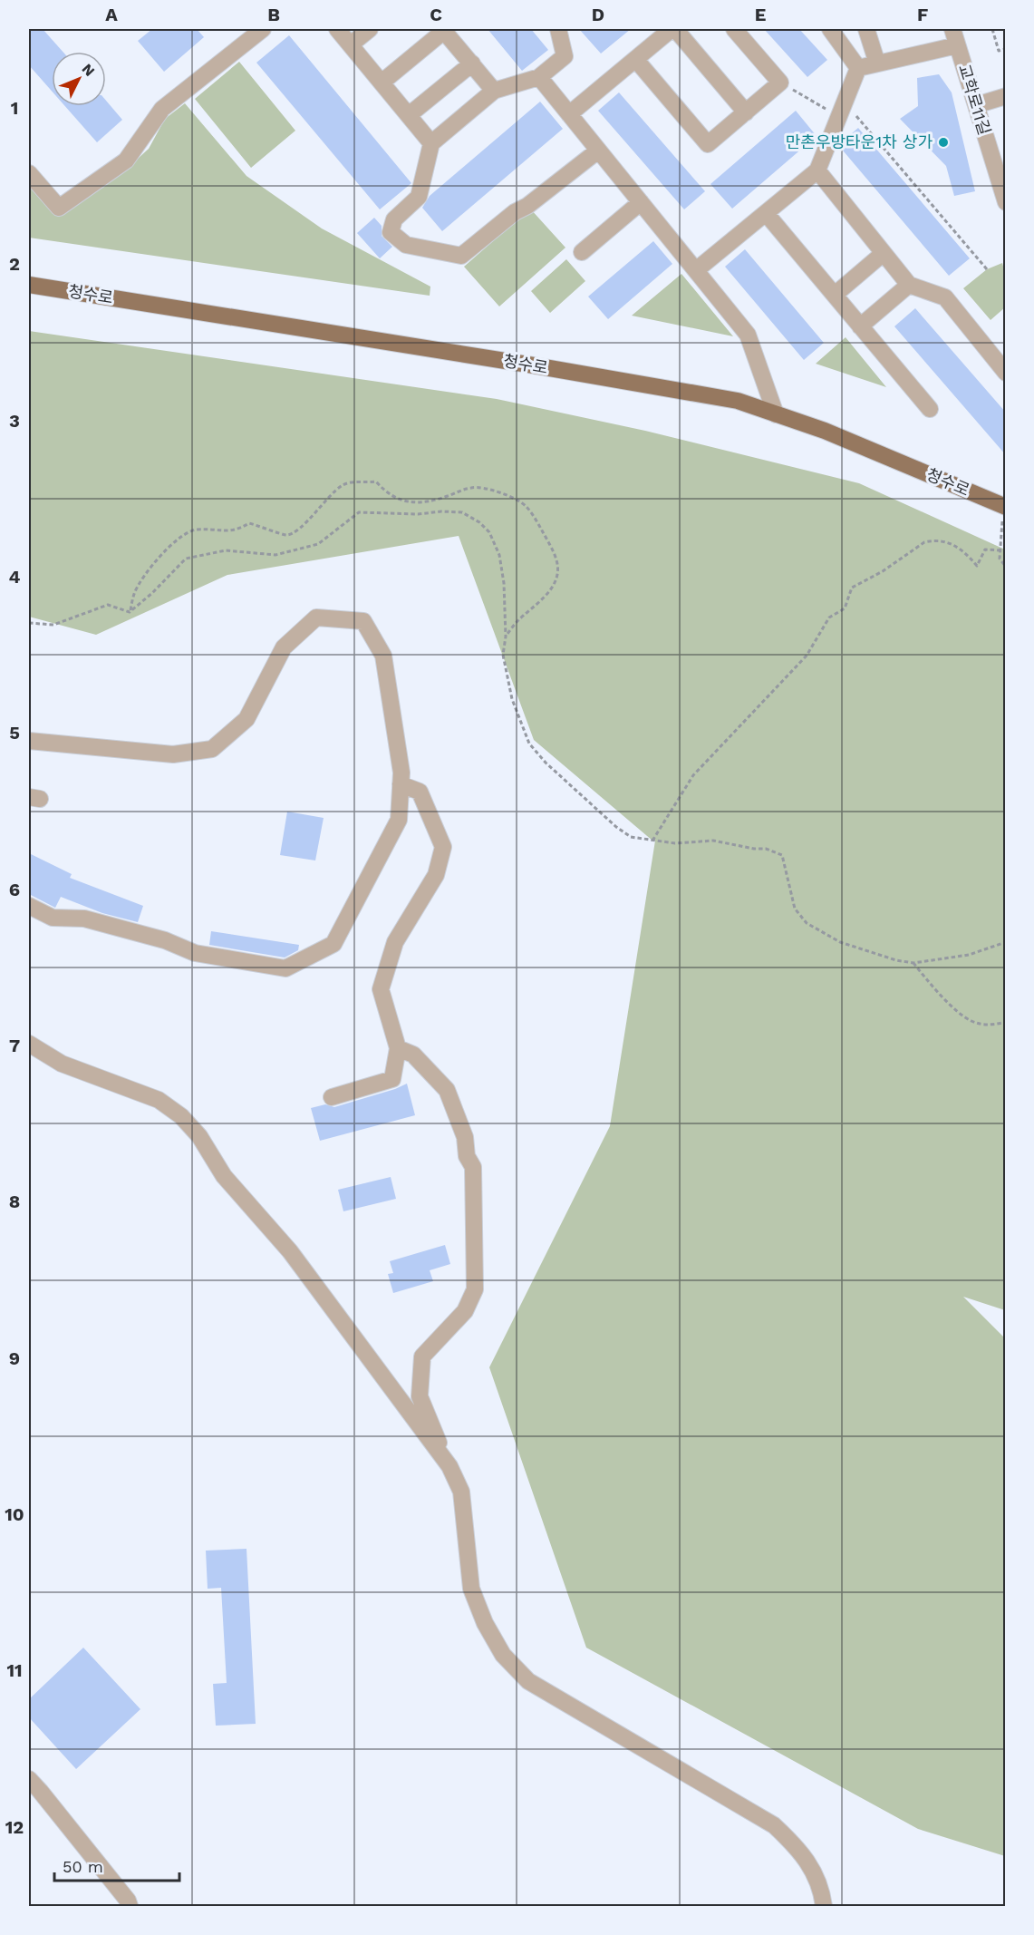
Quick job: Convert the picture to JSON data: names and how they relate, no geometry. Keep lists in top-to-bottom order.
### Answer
{
  "streets": {
    "main road": ["청수로"],
    "street": ["교학로11길"]
  },
  "places": ["만촌우방타운1차 상가"],
  "scale_bar": "50 m",
  "north": "top right",
  "grid": {
    "columns": [
      "A",
      "B",
      "C",
      "D",
      "E",
      "F"
    ],
    "rows": [
      "1",
      "2",
      "3",
      "4",
      "5",
      "6",
      "7",
      "8",
      "9",
      "10",
      "11",
      "12"
    ]
  }
}
